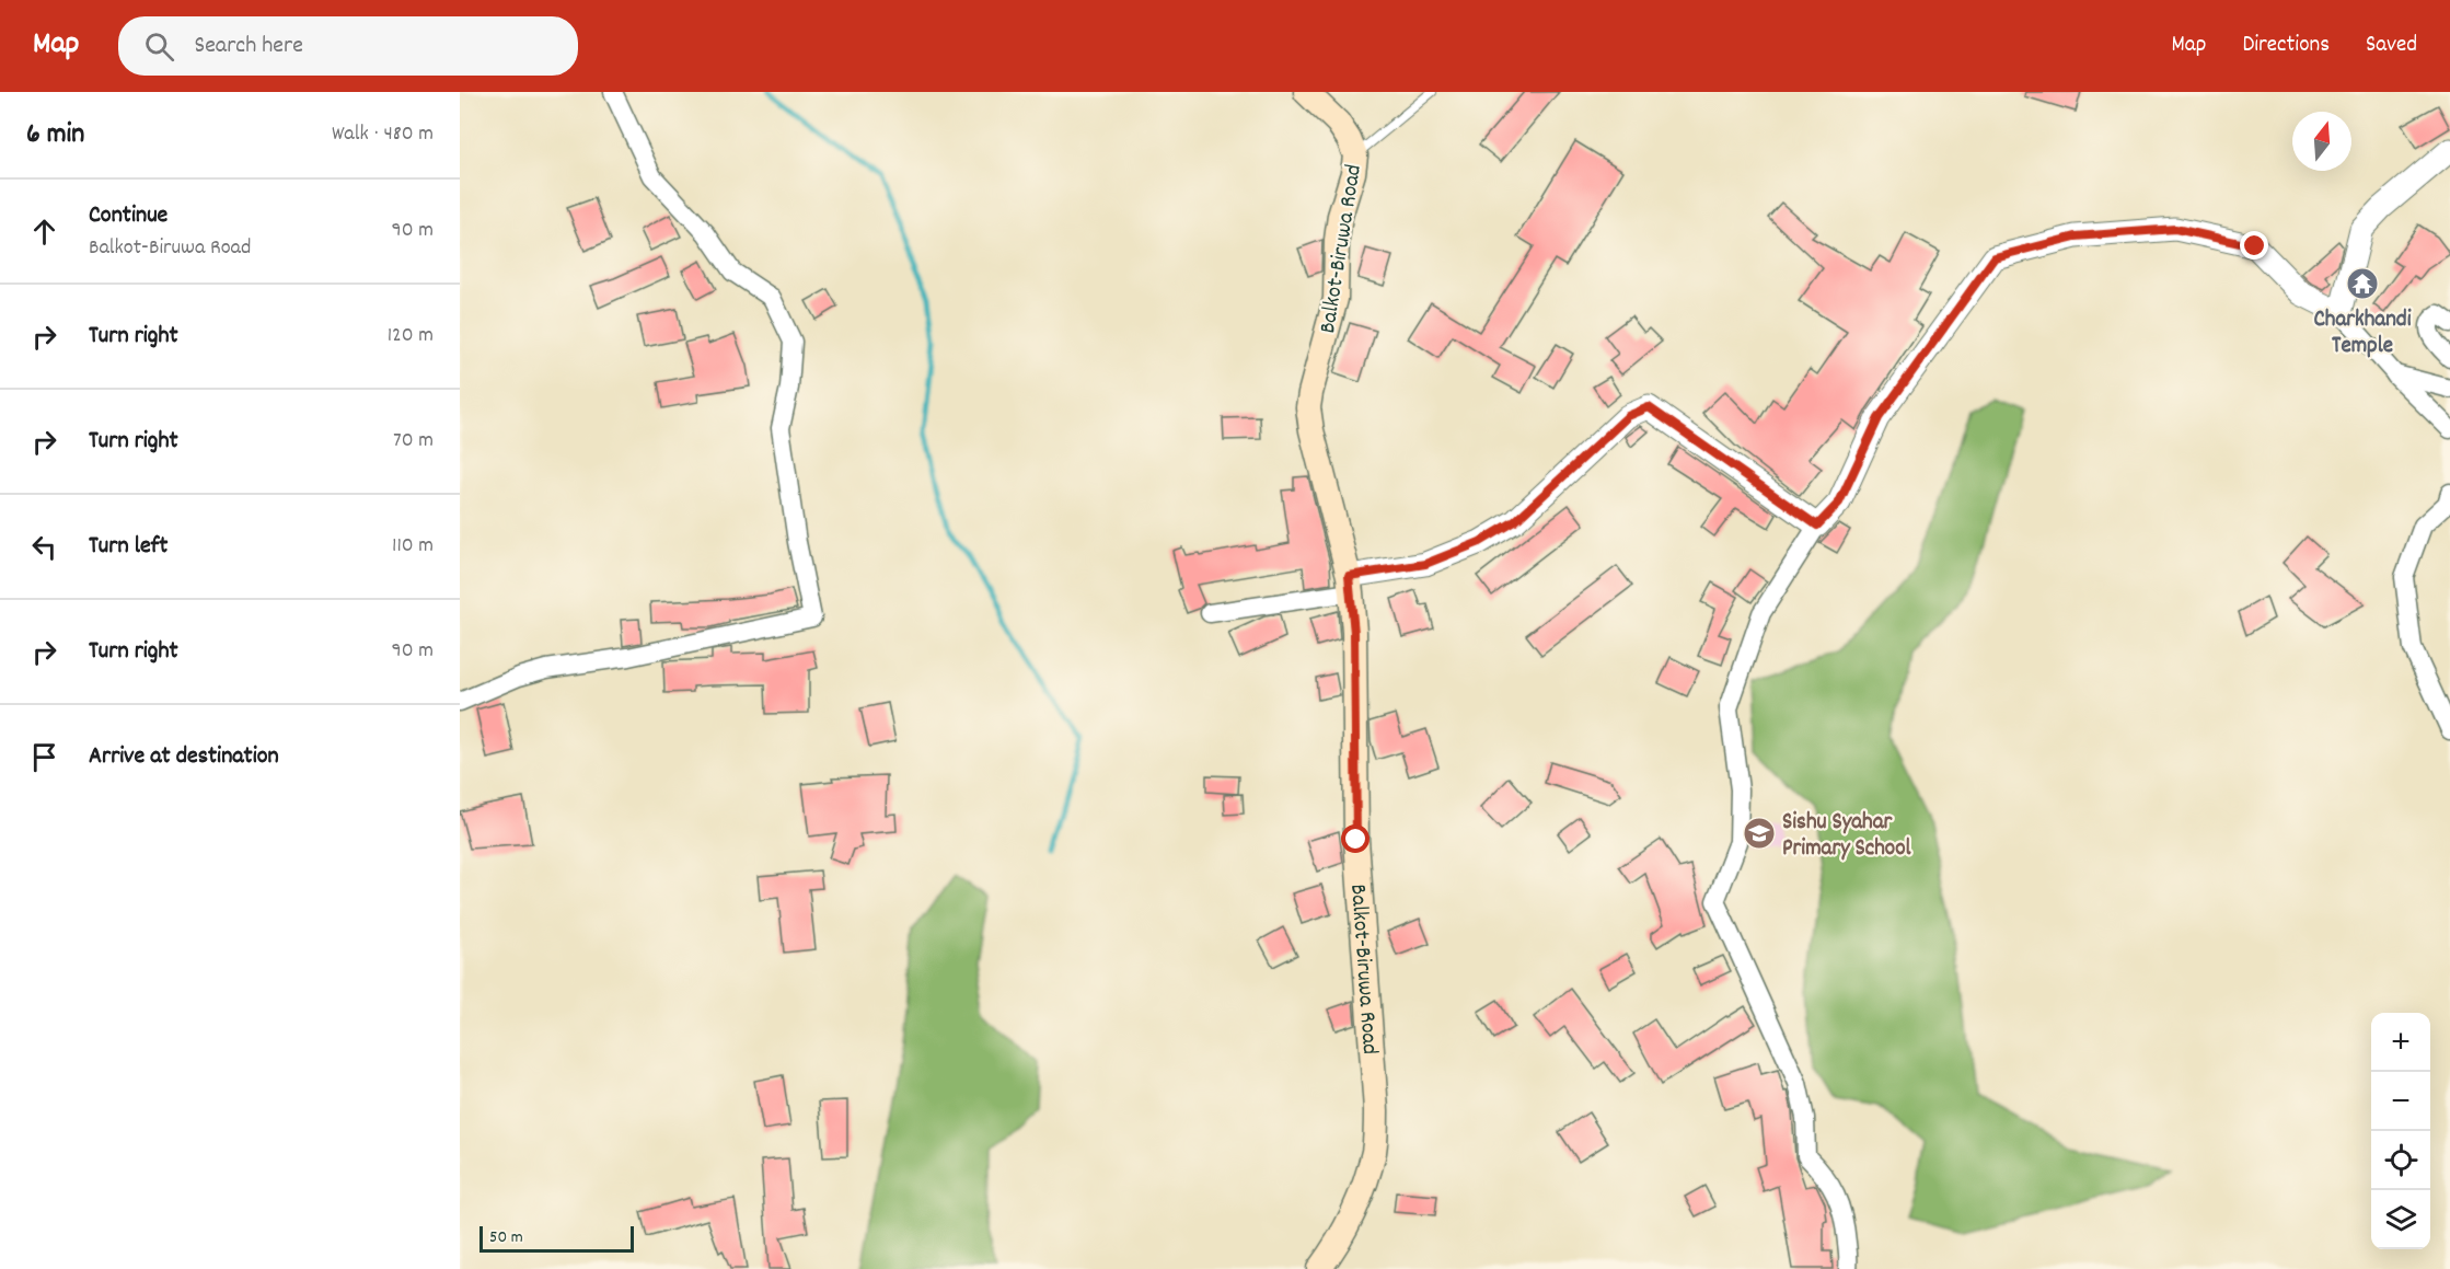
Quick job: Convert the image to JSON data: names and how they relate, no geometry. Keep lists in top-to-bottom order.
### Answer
{
  "streets": {
    "main road": ["Balkot-Biruwa Road"]
  },
  "places": {
    "temple": ["Charkhandi Temple"],
    "school or university": ["Sishu Syahar Primary School"]
  },
  "scale_bar": "50 m",
  "north": "top",
  "page": {
    "header": "Map",
    "search": "Search here",
    "nav": ["Map", "Directions", "Saved"],
    "heading": ["6 min", "Walk · 480 m"],
    "list": [
      ["Continue", "Balkot-Biruwa Road", "90 m"],
      ["Turn right", "120 m"],
      ["Turn right", "70 m"],
      ["Turn left", "110 m"],
      ["Turn right", "90 m"],
      "Arrive at destination"
    ],
    "map_buttons": ["+", "−"],
    "scale": "50 m"
  }
}
